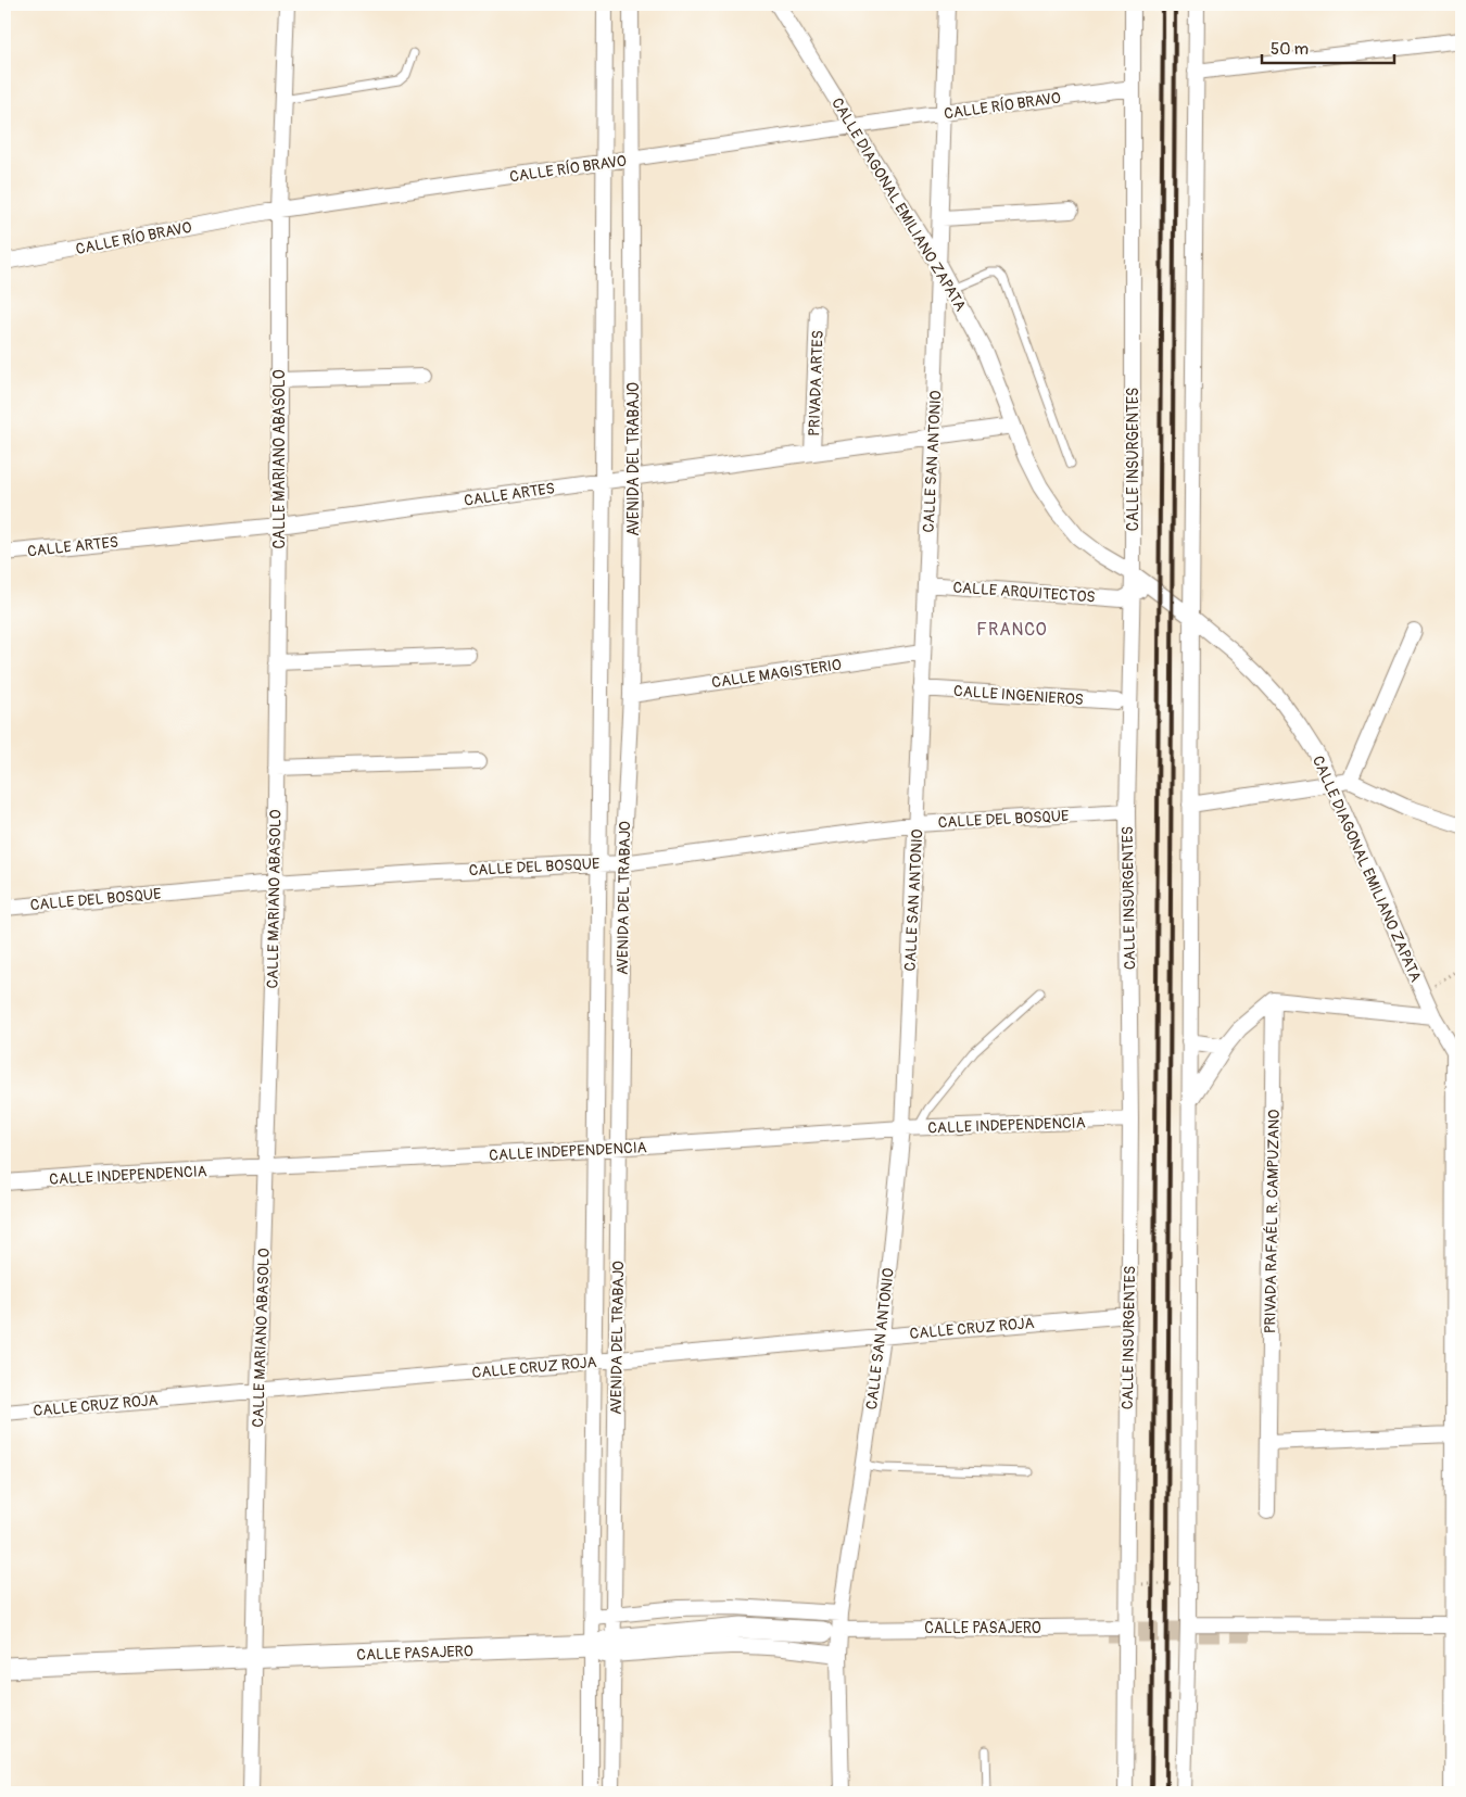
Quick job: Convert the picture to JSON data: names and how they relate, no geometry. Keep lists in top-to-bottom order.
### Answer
{
  "streets": {
    "street": [
      "CALLE RÍO BRAVO",
      "CALLE DIAGONAL EMILIANO ZAPATA",
      "PRIVADA ARTES",
      "CALLE MARIANO ABASOLO",
      "AVENIDA DEL TRABAJO",
      "CALLE INSURGENTES",
      "CALLE SAN ANTONIO",
      "CALLE ARTES",
      "CALLE ARQUITECTOS",
      "CALLE MAGISTERIO",
      "CALLE INGENIEROS",
      "CALLE DEL BOSQUE",
      "CALLE INDEPENDENCIA",
      "PRIVADA RAFAÉL R. CAMPUZANO",
      "CALLE CRUZ ROJA",
      "CALLE PASAJERO"
    ]
  },
  "crossings": [
    ["CALLE RÍO BRAVO", "CALLE DIAGONAL EMILIANO ZAPATA"],
    ["CALLE RÍO BRAVO", "CALLE MARIANO ABASOLO"],
    ["CALLE RÍO BRAVO", "AVENIDA DEL TRABAJO"],
    ["CALLE RÍO BRAVO", "CALLE INSURGENTES"],
    ["CALLE RÍO BRAVO", "CALLE SAN ANTONIO"],
    ["CALLE DIAGONAL EMILIANO ZAPATA", "CALLE INSURGENTES"],
    ["CALLE DIAGONAL EMILIANO ZAPATA", "CALLE SAN ANTONIO"],
    ["CALLE DIAGONAL EMILIANO ZAPATA", "CALLE ARTES"],
    ["PRIVADA ARTES", "CALLE ARTES"],
    ["CALLE MARIANO ABASOLO", "CALLE ARTES"],
    ["CALLE MARIANO ABASOLO", "CALLE DEL BOSQUE"],
    ["CALLE MARIANO ABASOLO", "CALLE INDEPENDENCIA"],
    ["CALLE MARIANO ABASOLO", "CALLE CRUZ ROJA"],
    ["CALLE MARIANO ABASOLO", "CALLE PASAJERO"],
    ["AVENIDA DEL TRABAJO", "CALLE ARTES"],
    ["AVENIDA DEL TRABAJO", "CALLE MAGISTERIO"],
    ["AVENIDA DEL TRABAJO", "CALLE DEL BOSQUE"],
    ["AVENIDA DEL TRABAJO", "CALLE INDEPENDENCIA"],
    ["AVENIDA DEL TRABAJO", "CALLE CRUZ ROJA"],
    ["AVENIDA DEL TRABAJO", "CALLE PASAJERO"],
    ["CALLE INSURGENTES", "CALLE ARQUITECTOS"],
    ["CALLE INSURGENTES", "CALLE DEL BOSQUE"],
    ["CALLE INSURGENTES", "CALLE INDEPENDENCIA"],
    ["CALLE INSURGENTES", "CALLE CRUZ ROJA"],
    ["CALLE INSURGENTES", "CALLE PASAJERO"],
    ["CALLE SAN ANTONIO", "CALLE ARTES"],
    ["CALLE SAN ANTONIO", "CALLE ARQUITECTOS"],
    ["CALLE SAN ANTONIO", "CALLE MAGISTERIO"],
    ["CALLE SAN ANTONIO", "CALLE INGENIEROS"],
    ["CALLE SAN ANTONIO", "CALLE DEL BOSQUE"],
    ["CALLE SAN ANTONIO", "CALLE INDEPENDENCIA"],
    ["CALLE SAN ANTONIO", "CALLE CRUZ ROJA"],
    ["CALLE SAN ANTONIO", "CALLE PASAJERO"]
  ],
  "districts": ["FRANCO"],
  "scale_bar": "50 m"
}
